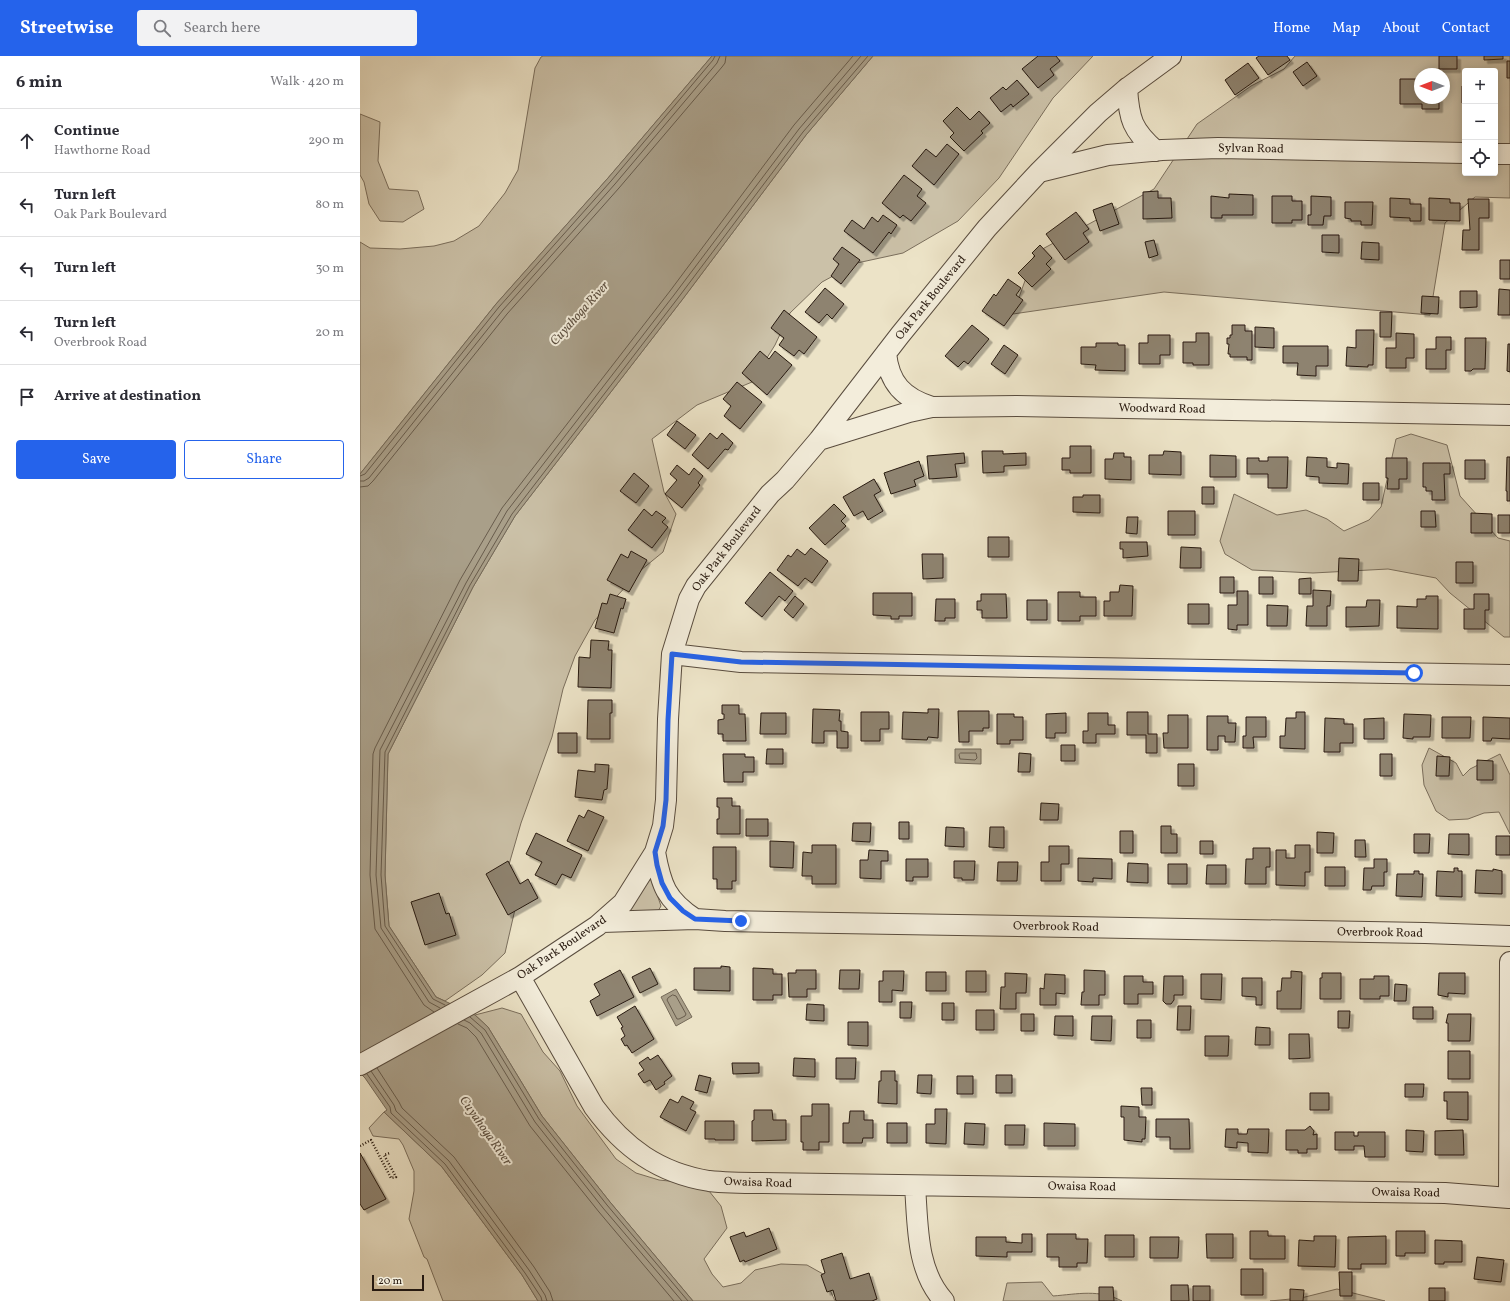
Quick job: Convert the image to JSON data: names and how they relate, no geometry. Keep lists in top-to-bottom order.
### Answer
{
  "streets": {
    "street": [
      "Sylvan Road",
      "Oak Park Boulevard",
      "Woodward Road",
      "Overbrook Road",
      "Owaisa Road"
    ]
  },
  "crossings": [
    ["Sylvan Road", "Oak Park Boulevard"],
    ["Oak Park Boulevard", "Woodward Road"],
    ["Oak Park Boulevard", "Overbrook Road"],
    ["Oak Park Boulevard", "Owaisa Road"]
  ],
  "water": ["Cuyahoga River"],
  "scale_bar": "20 m",
  "north": "left",
  "page": {
    "header": "Streetwise",
    "search": "Search here",
    "nav": [
      "Home",
      "Map",
      "About",
      "Contact"
    ],
    "heading": ["6 min", "Walk · 420 m"],
    "map_buttons": ["+", "−"],
    "list": [
      ["Continue", "Hawthorne Road", "290 m"],
      ["Turn left", "Oak Park Boulevard", "80 m"],
      ["Turn left", "30 m"],
      ["Turn left", "Overbrook Road", "20 m"],
      "Arrive at destination"
    ],
    "buttons": ["Save", "Share"],
    "scale": "20 m"
  }
}
